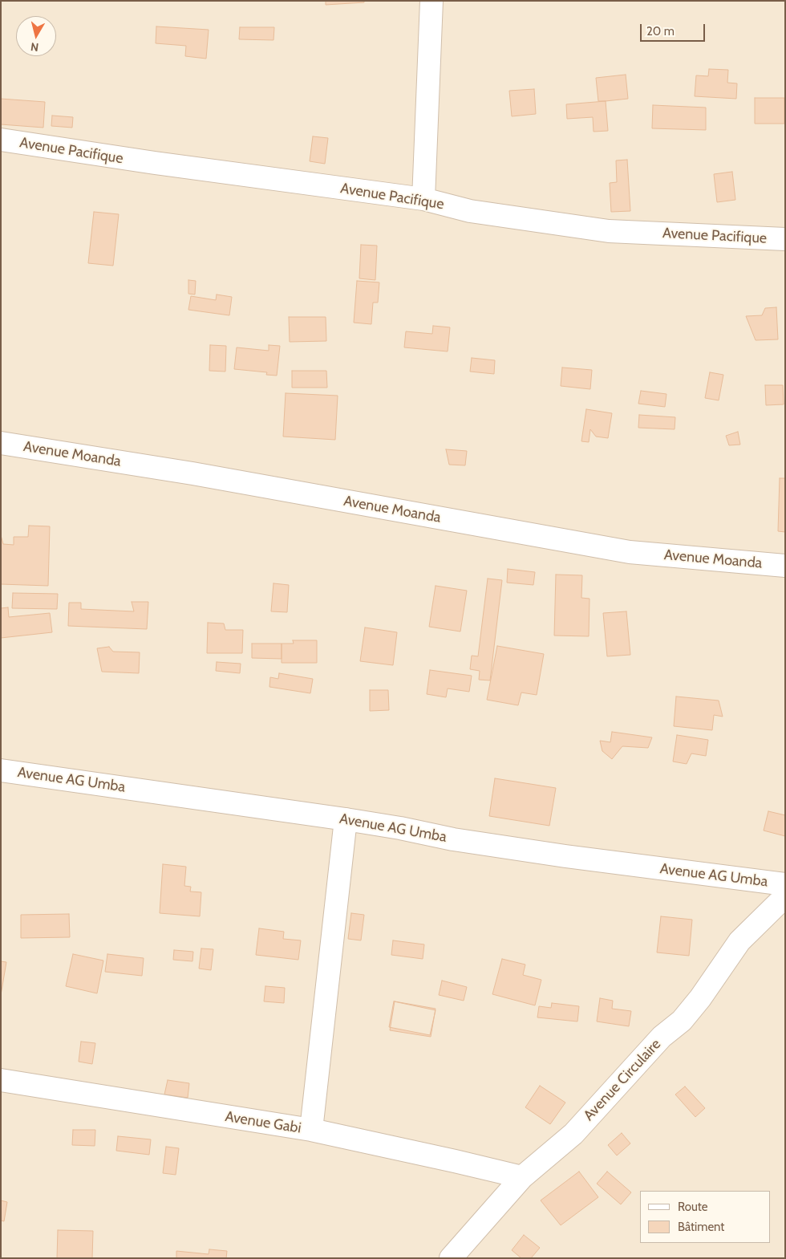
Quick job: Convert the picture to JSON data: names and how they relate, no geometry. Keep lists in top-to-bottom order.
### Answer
{
  "streets": {
    "street": [
      "Avenue Pacifique",
      "Avenue Moanda",
      "Avenue AG Umba",
      "Avenue Circulaire",
      "Avenue Gabi"
    ]
  },
  "crossings": [
    ["Avenue Circulaire", "Avenue Gabi"]
  ],
  "legend": ["Route", "Bâtiment"],
  "scale_bar": "20 m",
  "north": "bottom"
}
